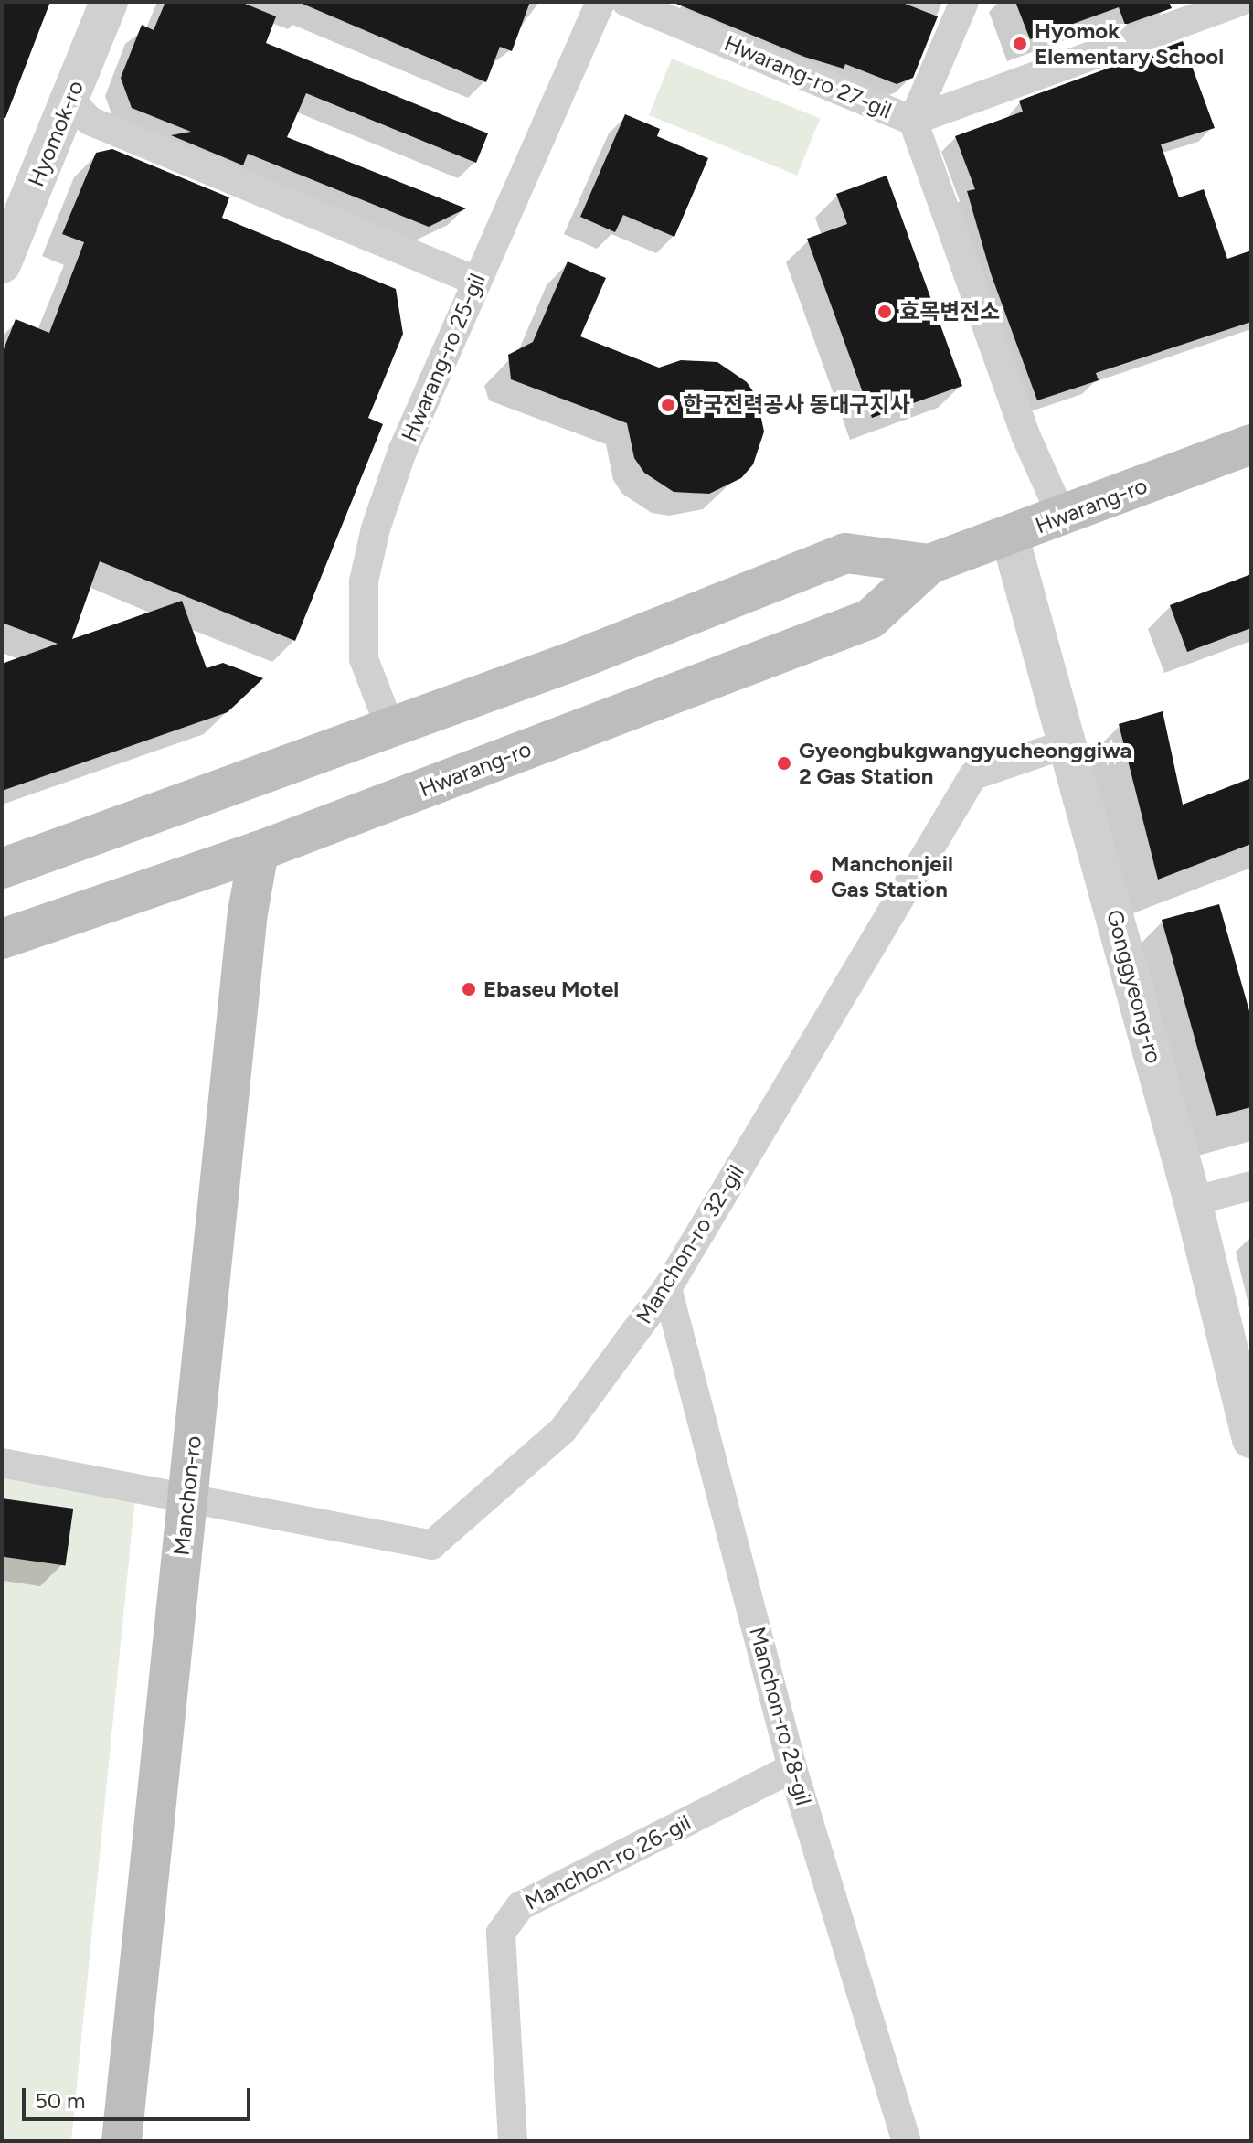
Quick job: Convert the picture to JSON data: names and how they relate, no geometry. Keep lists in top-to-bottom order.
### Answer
{
  "streets": {
    "main road": ["Hwarang-ro", "Manchon-ro"],
    "street": [
      "Hwarang-ro 27-gil",
      "Hyomok-ro",
      "Hwarang-ro 25-gil",
      "Gonggyeong-ro",
      "Manchon-ro 32-gil",
      "Manchon-ro 28-gil",
      "Manchon-ro 26-gil"
    ]
  },
  "crossings": [
    ["Hwarang-ro 25-gil", "Hwarang-ro"],
    ["Hwarang-ro", "Gonggyeong-ro"],
    ["Hwarang-ro", "Manchon-ro"],
    ["Gonggyeong-ro", "Manchon-ro 32-gil"],
    ["Manchon-ro 32-gil", "Manchon-ro"],
    ["Manchon-ro 32-gil", "Manchon-ro 28-gil"],
    ["Manchon-ro 28-gil", "Manchon-ro 26-gil"]
  ],
  "places": [
    "Hyomok Elementary School",
    "효목변전소",
    "한국전력공사 동대구지사",
    "Gyeongbukgwangyucheonggiwa 2 Gas Station",
    "Manchonjeil Gas Station",
    "Ebaseu Motel"
  ],
  "scale_bar": "50 m"
}
